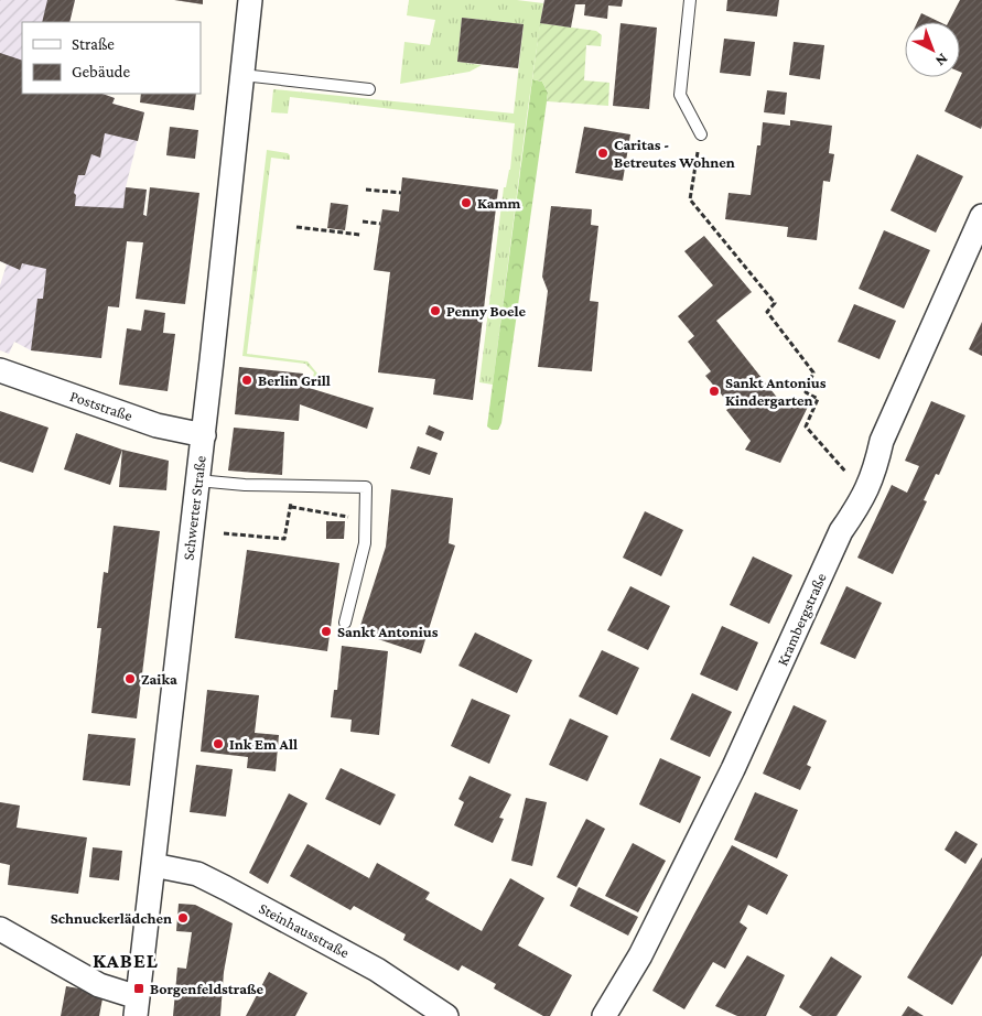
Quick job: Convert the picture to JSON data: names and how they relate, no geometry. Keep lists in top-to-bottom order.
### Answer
{
  "streets": {
    "street": [
      "Poststraße",
      "Schwerter Straße",
      "Krambergstraße",
      "Steinhausstraße"
    ]
  },
  "crossings": [
    ["Poststraße", "Schwerter Straße"],
    ["Schwerter Straße", "Steinhausstraße"]
  ],
  "districts": ["KABEL"],
  "places": {
    "other": [
      "Caritas - Betreutes Wohnen",
      "Kamm",
      "Penny Boele",
      "Berlin Grill",
      "Sankt Antonius Kindergarten",
      "Sankt Antonius",
      "Zaika",
      "Ink Em All",
      "Schnuckerlädchen"
    ],
    "transit": ["Borgenfeldstraße"]
  },
  "legend": ["Straße", "Gebäude"],
  "north": "bottom right"
}
